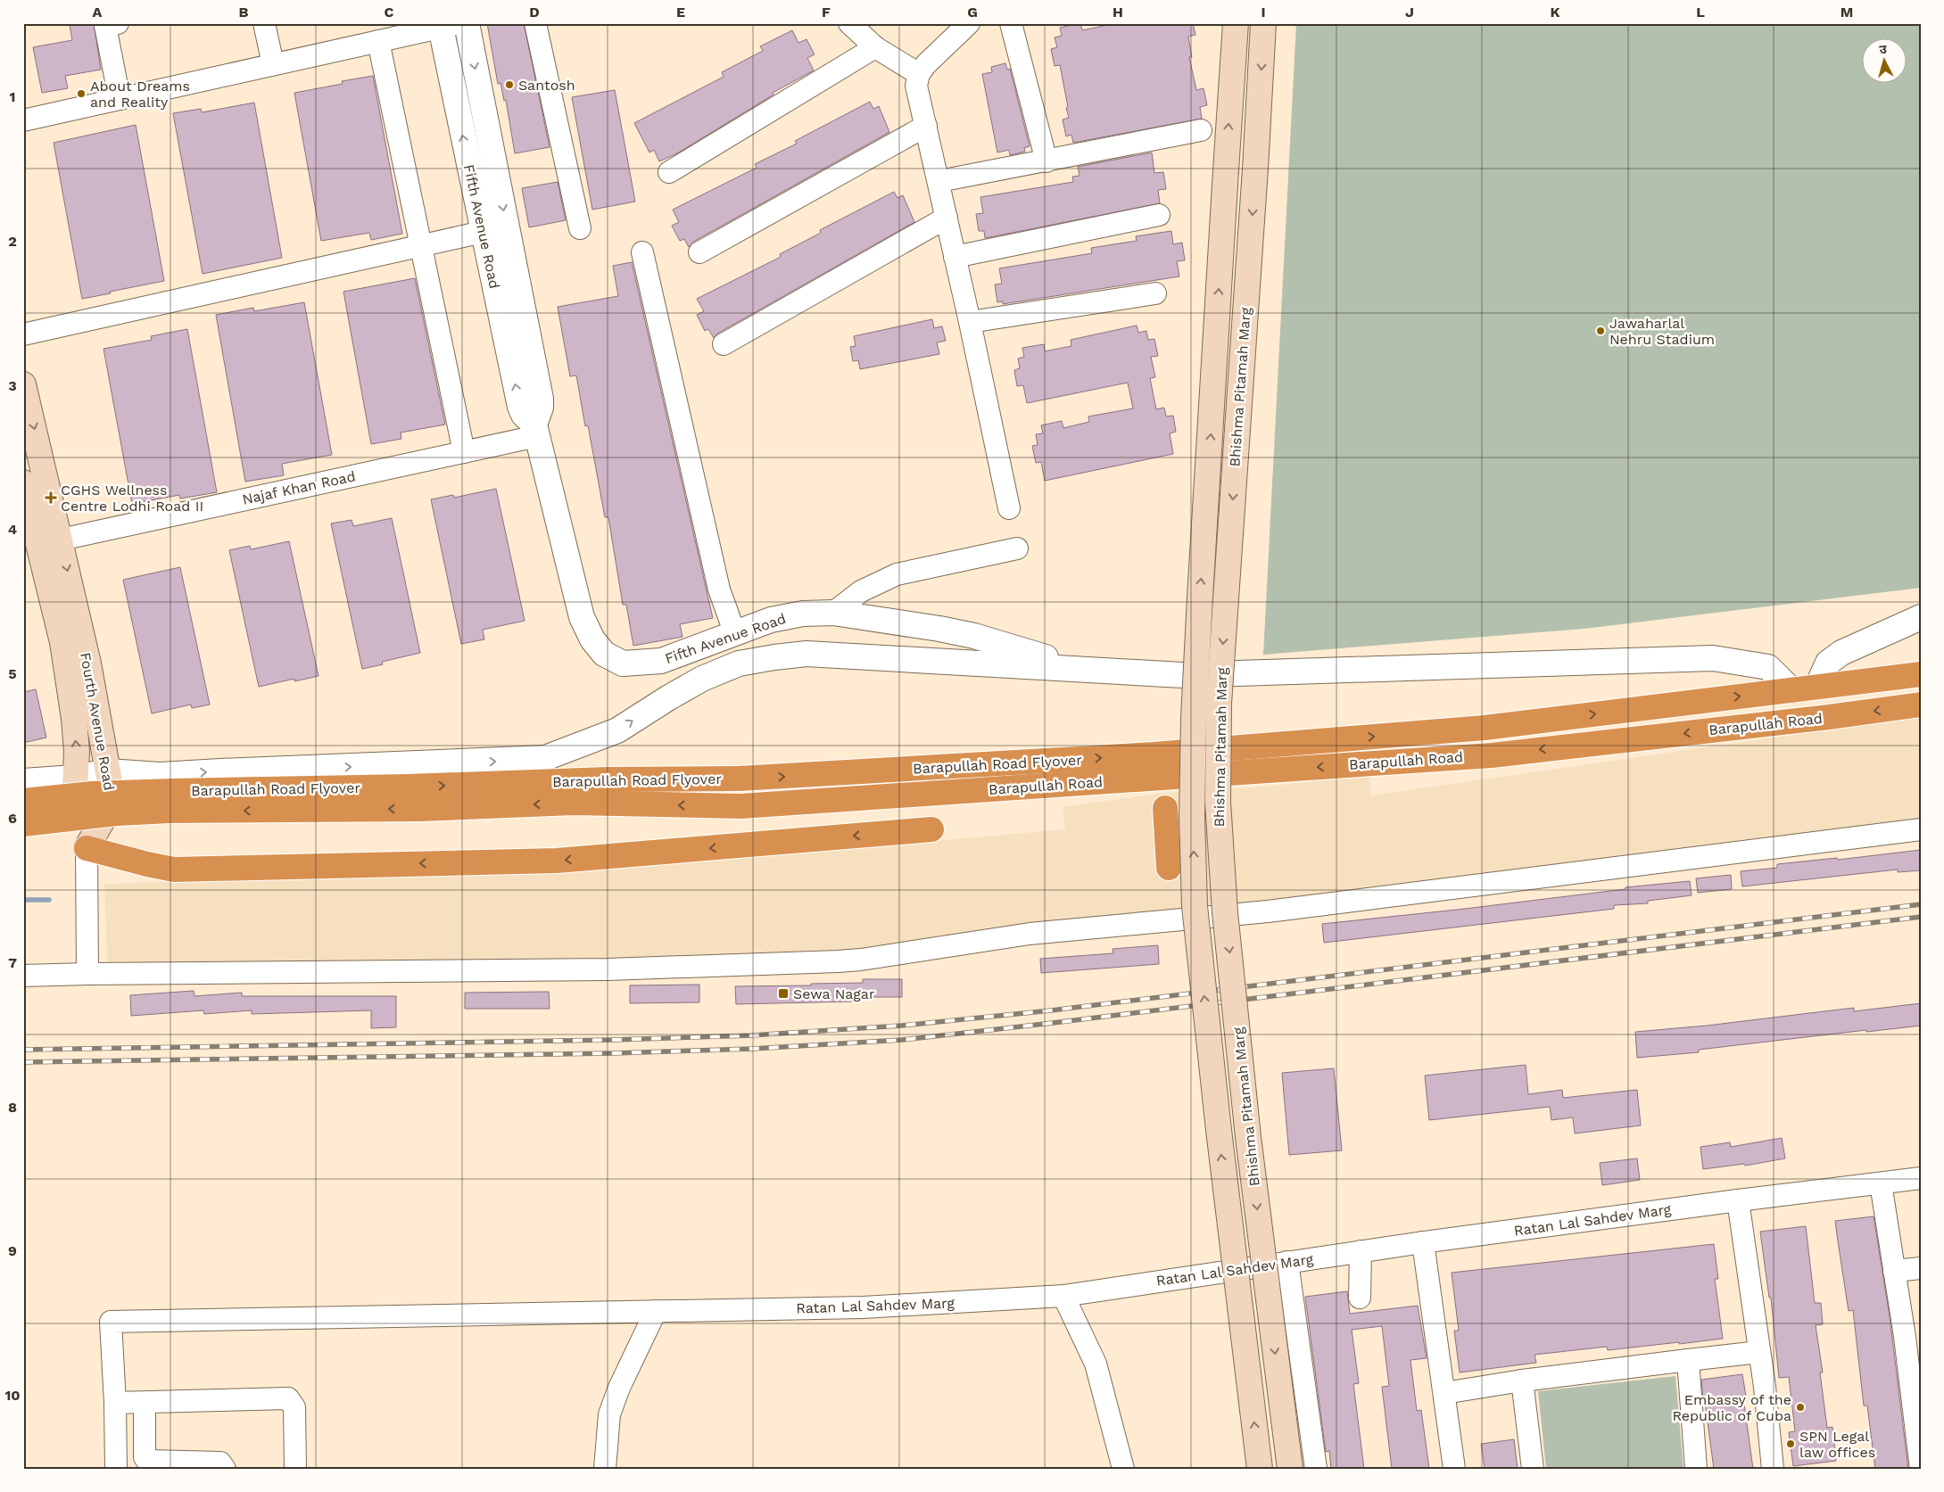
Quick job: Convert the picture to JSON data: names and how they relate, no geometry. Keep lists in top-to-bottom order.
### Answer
{
  "streets": {
    "highway": ["Barapullah Road", "Barapullah Road Flyover"],
    "main road": ["Bhishma Pitamah Marg", "Fourth Avenue Road"],
    "street": ["Fifth Avenue Road", "Najaf Khan Road", "Ratan Lal Sahdev Marg"]
  },
  "crossings": [
    ["Fifth Avenue Road", "Najaf Khan Road"],
    ["Najaf Khan Road", "Fourth Avenue Road"],
    ["Barapullah Road", "Barapullah Road Flyover"]
  ],
  "places": {
    "other": [
      "Santosh",
      "About Dreams and Reality",
      "Jawaharlal Nehru Stadium",
      "Embassy of the Republic of Cuba",
      "SPN Legal law offices"
    ],
    "health": ["CGHS Wellness Centre Lodhi Road II"],
    "transit": ["Sewa Nagar"]
  },
  "north": "top",
  "grid": {
    "columns": [
      "A",
      "B",
      "C",
      "D",
      "E",
      "F",
      "G",
      "H",
      "I",
      "J",
      "K",
      "L",
      "M"
    ],
    "rows": [
      "1",
      "2",
      "3",
      "4",
      "5",
      "6",
      "7",
      "8",
      "9",
      "10"
    ]
  }
}
